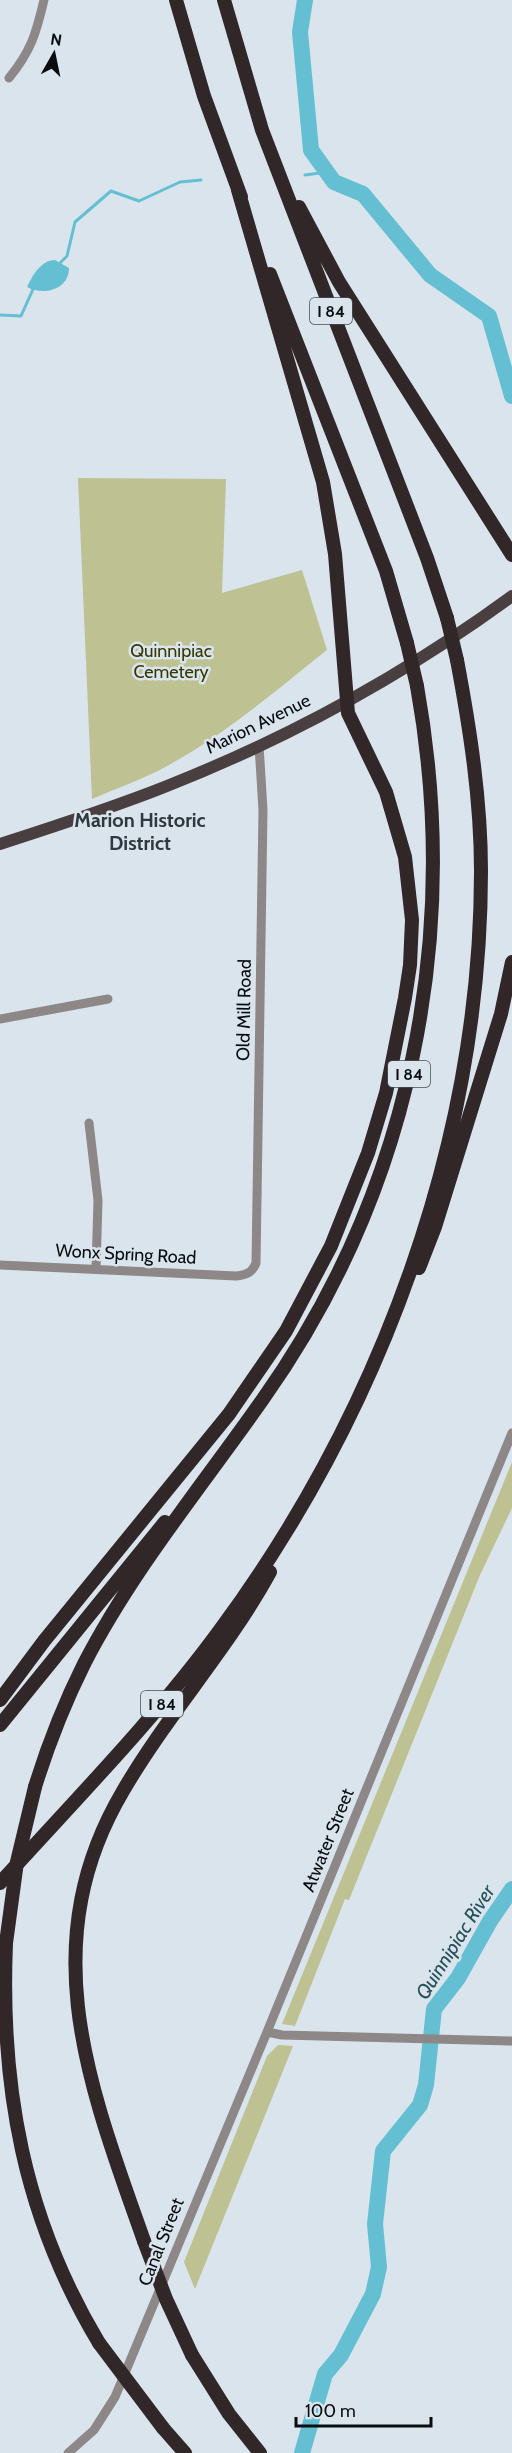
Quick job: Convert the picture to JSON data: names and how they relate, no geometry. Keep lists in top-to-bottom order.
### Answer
{
  "streets": {
    "highway": ["I 84"],
    "main road": ["Marion Avenue"],
    "street": [
      "Old Mill Road",
      "Wonx Spring Road",
      "Atwater Street",
      "Canal Street"
    ]
  },
  "crossings": [
    ["Marion Avenue", "Old Mill Road"],
    ["Old Mill Road", "Wonx Spring Road"],
    ["Atwater Street", "Canal Street"]
  ],
  "districts": ["Marion Historic District"],
  "water": ["Quinnipiac River"],
  "parks": ["Quinnipiac Cemetery"],
  "scale_bar": "100 m",
  "north": "top"
}
